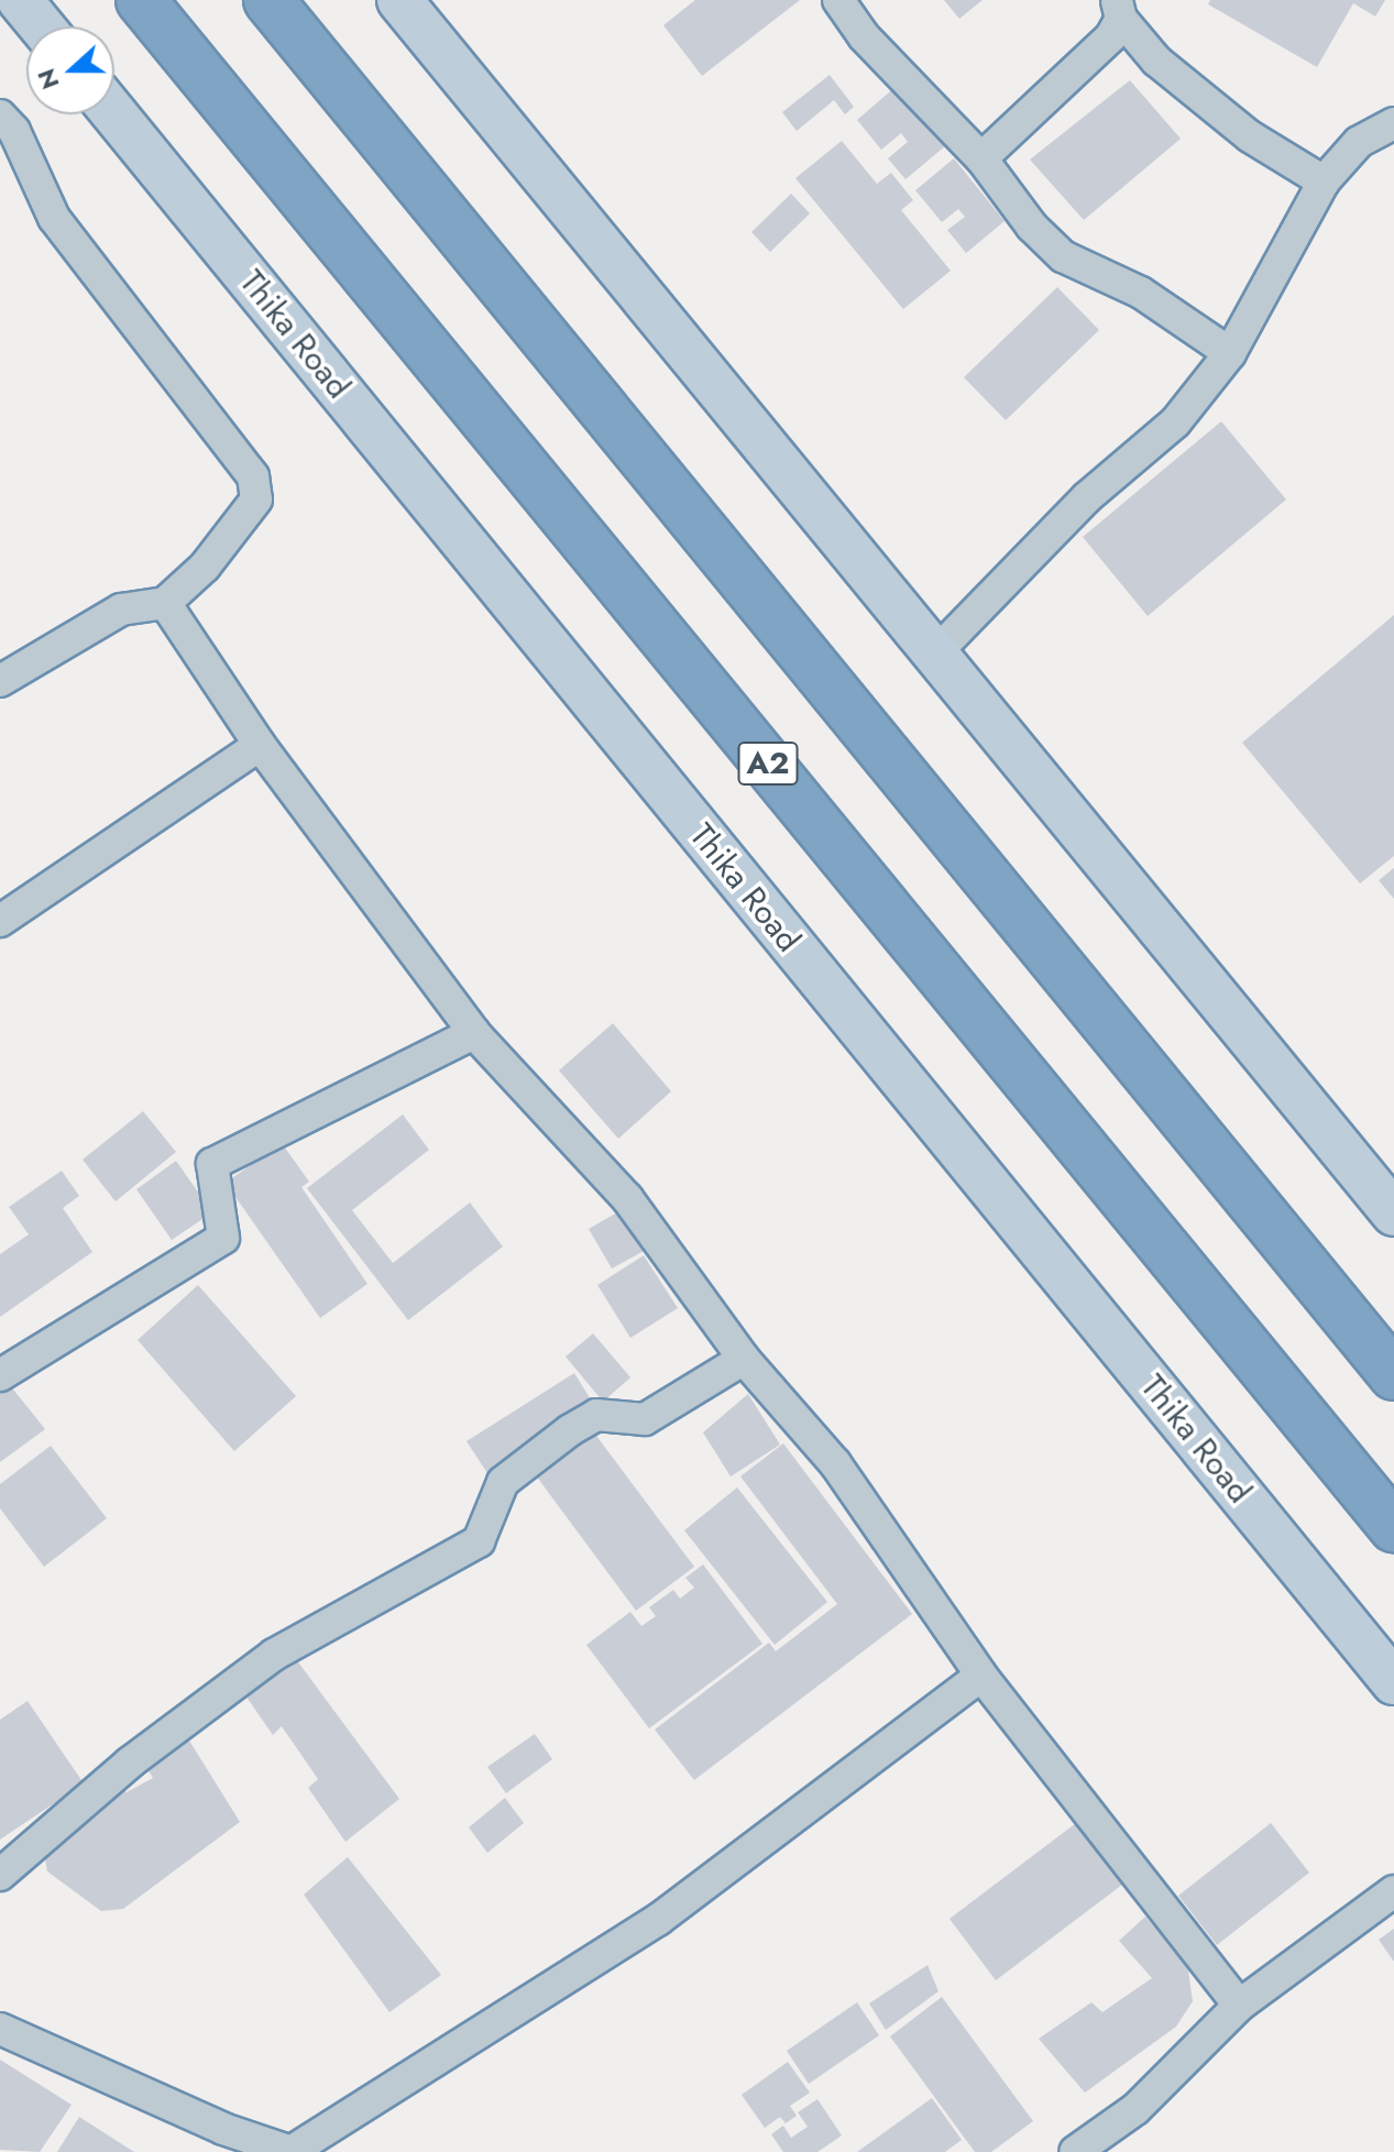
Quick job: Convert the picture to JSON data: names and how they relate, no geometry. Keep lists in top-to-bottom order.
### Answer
{
  "streets": {
    "highway": ["A2"],
    "main road": ["Thika Road"]
  },
  "north": "left"
}
